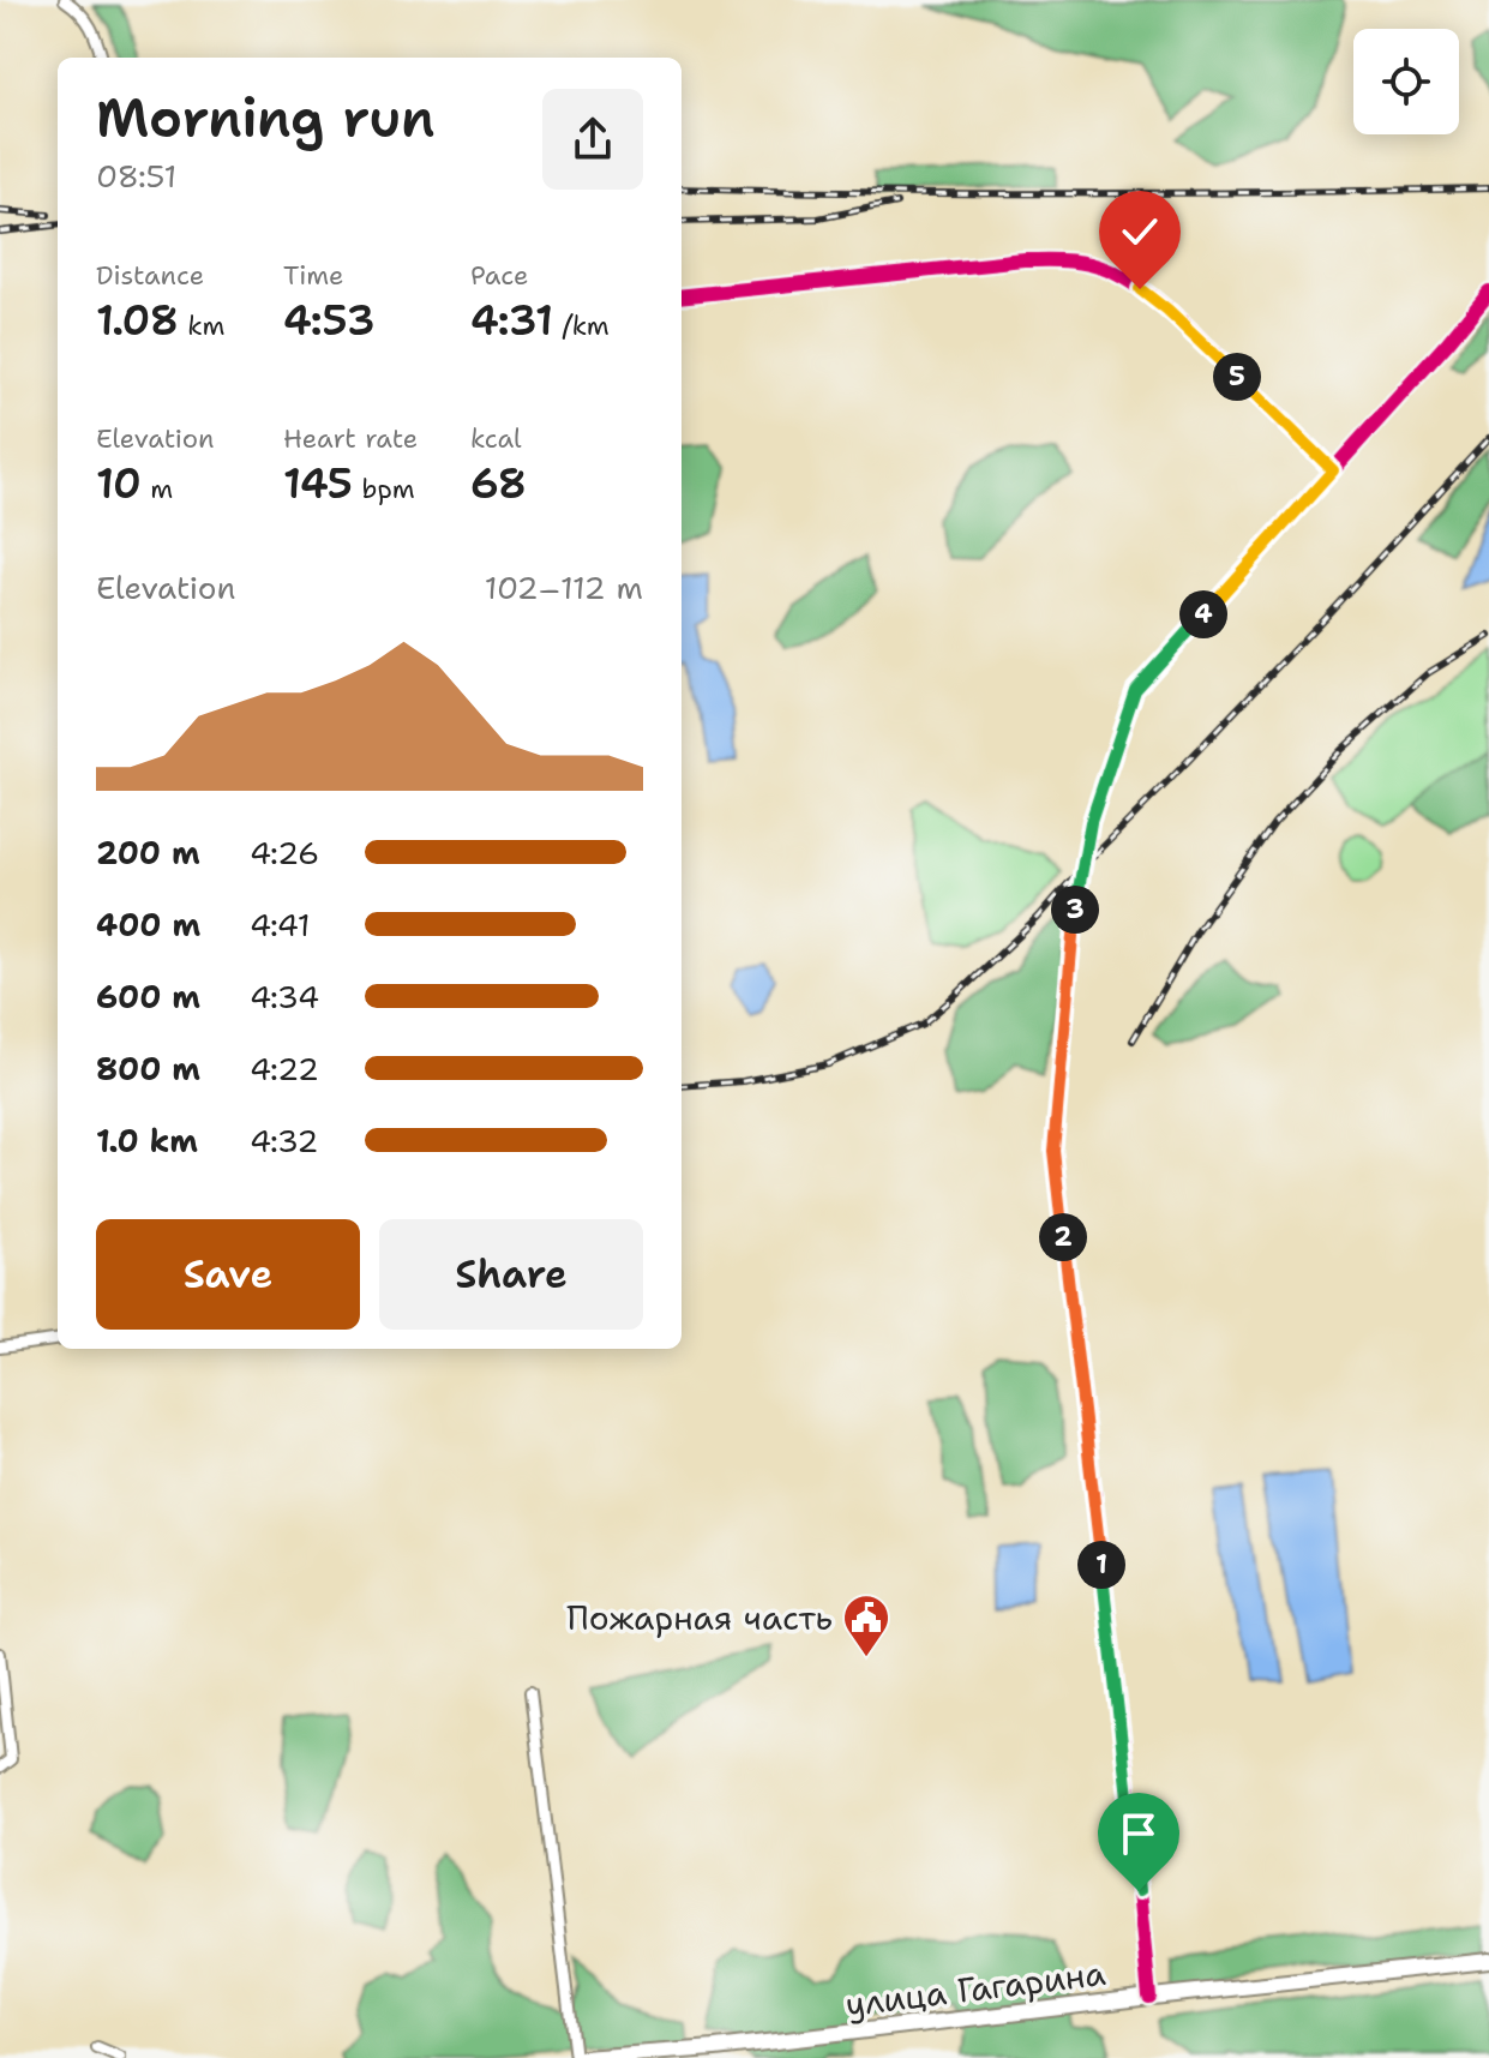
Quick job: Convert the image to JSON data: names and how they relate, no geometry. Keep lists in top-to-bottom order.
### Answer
{
  "streets": {
    "main road": ["улица Гагарина"]
  },
  "places": {
    "public building": ["Пожарная часть"]
  },
  "page": {
    "heading": ["Morning run", "08:51"],
    "stats": [
      ["Distance", "1.08 km"],
      ["Time", "4:53"],
      ["Pace", "4:31 /km"],
      ["Elevation", "10 m"],
      ["Heart rate", "145 bpm"],
      ["kcal", "68"]
    ],
    "pins": [
      "5",
      "4",
      "3",
      "2",
      "1"
    ],
    "chart": ["Elevation", "102–112 m"],
    "list": [
      {
        "name": "200 m",
        "note": "4:26"
      },
      {
        "name": "400 m",
        "note": "4:41"
      },
      {
        "name": "600 m",
        "note": "4:34"
      },
      {
        "name": "800 m",
        "note": "4:22"
      },
      {
        "name": "1.0 km",
        "note": "4:32"
      }
    ],
    "buttons": ["Save", "Share"]
  }
}
